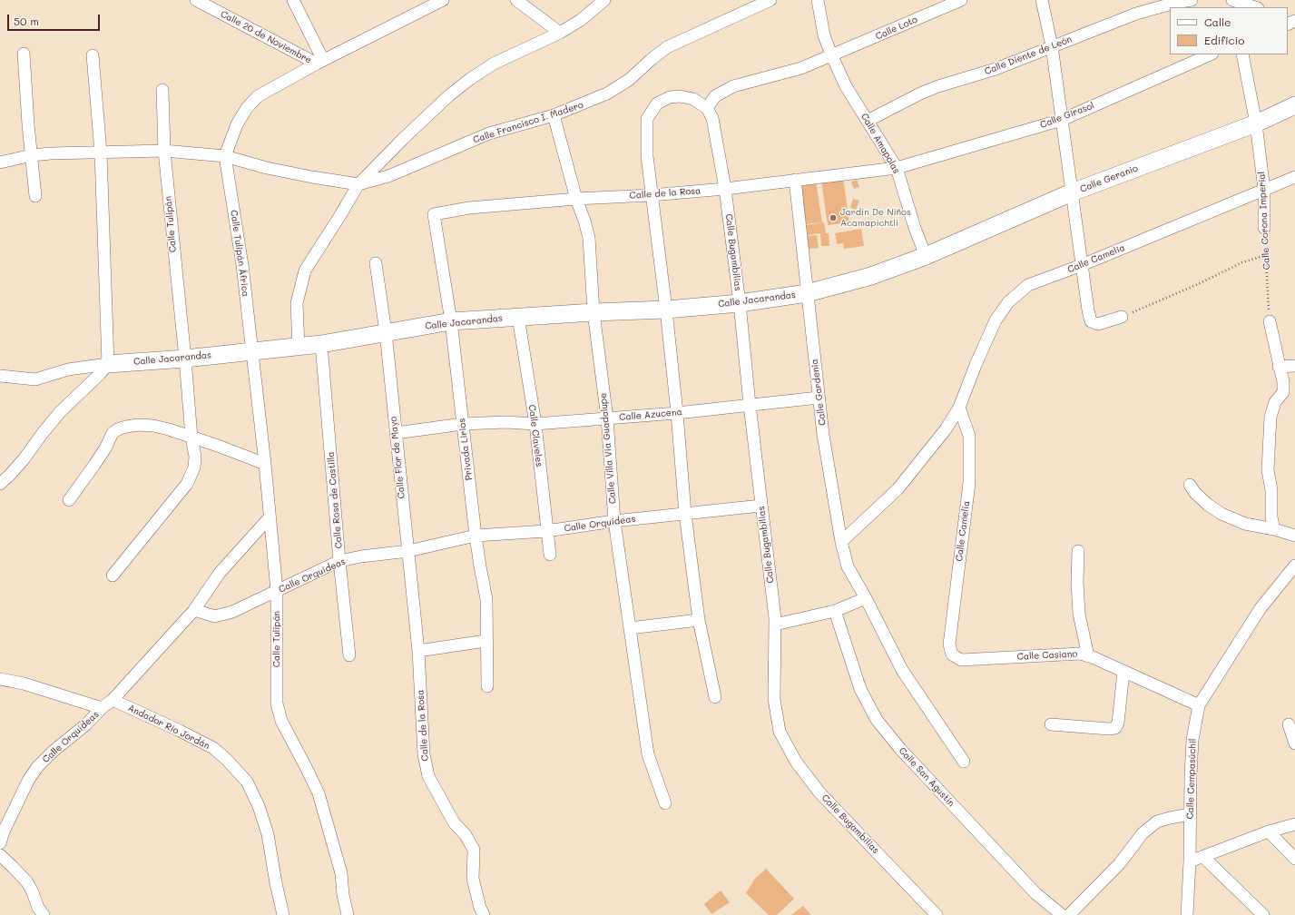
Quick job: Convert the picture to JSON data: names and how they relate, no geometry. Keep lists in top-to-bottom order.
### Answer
{
  "streets": {
    "street": [
      "Calle Loto",
      "Calle 20 de Noviembre",
      "Calle Diente de León",
      "Calle Girasol",
      "Calle Francisco I. Madero",
      "Calle Amapolas",
      "Calle Geranio",
      "Calle de la Rosa",
      "Calle Corona Imperial",
      "Calle Tulipán",
      "Calle Bugambilias",
      "Calle Tulipán África",
      "Calle Camelia",
      "Calle Jacarandas",
      "Calle Gardenia",
      "Calle Azucena",
      "Calle Claveles",
      "Calle Villa Vía Guadalupe",
      "Privada Lirios",
      "Calle Flor de Mayo",
      "Calle Rosa de Castilla",
      "Calle Orquídeas",
      "Calle Casiano",
      "Andador Río Jordán",
      "Calle San Agustín",
      "Calle Cempasúchil"
    ]
  },
  "crossings": [
    ["Calle Loto", "Calle Amapolas"],
    ["Calle Diente de León", "Calle Amapolas"],
    ["Calle Girasol", "Calle Amapolas"],
    ["Calle Girasol", "Calle de la Rosa"],
    ["Calle Francisco I. Madero", "Calle Tulipán"],
    ["Calle Francisco I. Madero", "Calle Tulipán África"],
    ["Calle Francisco I. Madero", "Calle Villa Vía Guadalupe"],
    ["Calle Amapolas", "Calle Geranio"],
    ["Calle Amapolas", "Calle de la Rosa"],
    ["Calle Amapolas", "Calle Jacarandas"],
    ["Calle Geranio", "Calle Corona Imperial"],
    ["Calle Geranio", "Calle Jacarandas"],
    ["Calle de la Rosa", "Calle Bugambilias"],
    ["Calle de la Rosa", "Calle Gardenia"],
    ["Calle de la Rosa", "Calle Villa Vía Guadalupe"],
    ["Calle de la Rosa", "Privada Lirios"],
    ["Calle de la Rosa", "Calle Flor de Mayo"],
    ["Calle Corona Imperial", "Calle Camelia"],
    ["Calle Tulipán", "Calle Tulipán África"],
    ["Calle Tulipán", "Calle Jacarandas"],
    ["Calle Tulipán", "Calle Orquídeas"],
    ["Calle Bugambilias", "Calle Jacarandas"],
    ["Calle Bugambilias", "Calle Azucena"],
    ["Calle Bugambilias", "Calle Orquídeas"],
    ["Calle Tulipán África", "Calle Jacarandas"],
    ["Calle Camelia", "Calle Gardenia"],
    ["Calle Camelia", "Calle Casiano"],
    ["Calle Jacarandas", "Calle Gardenia"],
    ["Calle Jacarandas", "Calle Claveles"],
    ["Calle Jacarandas", "Calle Villa Vía Guadalupe"],
    ["Calle Jacarandas", "Privada Lirios"],
    ["Calle Jacarandas", "Calle Flor de Mayo"],
    ["Calle Jacarandas", "Calle Rosa de Castilla"],
    ["Calle Gardenia", "Calle Azucena"],
    ["Calle Azucena", "Calle Claveles"],
    ["Calle Azucena", "Calle Villa Vía Guadalupe"],
    ["Calle Azucena", "Privada Lirios"],
    ["Calle Azucena", "Calle Flor de Mayo"],
    ["Calle Claveles", "Calle Orquídeas"],
    ["Calle Villa Vía Guadalupe", "Calle Orquídeas"],
    ["Privada Lirios", "Calle Orquídeas"],
    ["Calle Flor de Mayo", "Calle Orquídeas"],
    ["Calle Rosa de Castilla", "Calle Orquídeas"],
    ["Calle Orquídeas", "Andador Río Jordán"],
    ["Calle Casiano", "Calle Cempasúchil"]
  ],
  "places": ["Jardin De Niños Acamapichtli"],
  "legend": ["Calle", "Edificio"],
  "scale_bar": "50 m"
}
